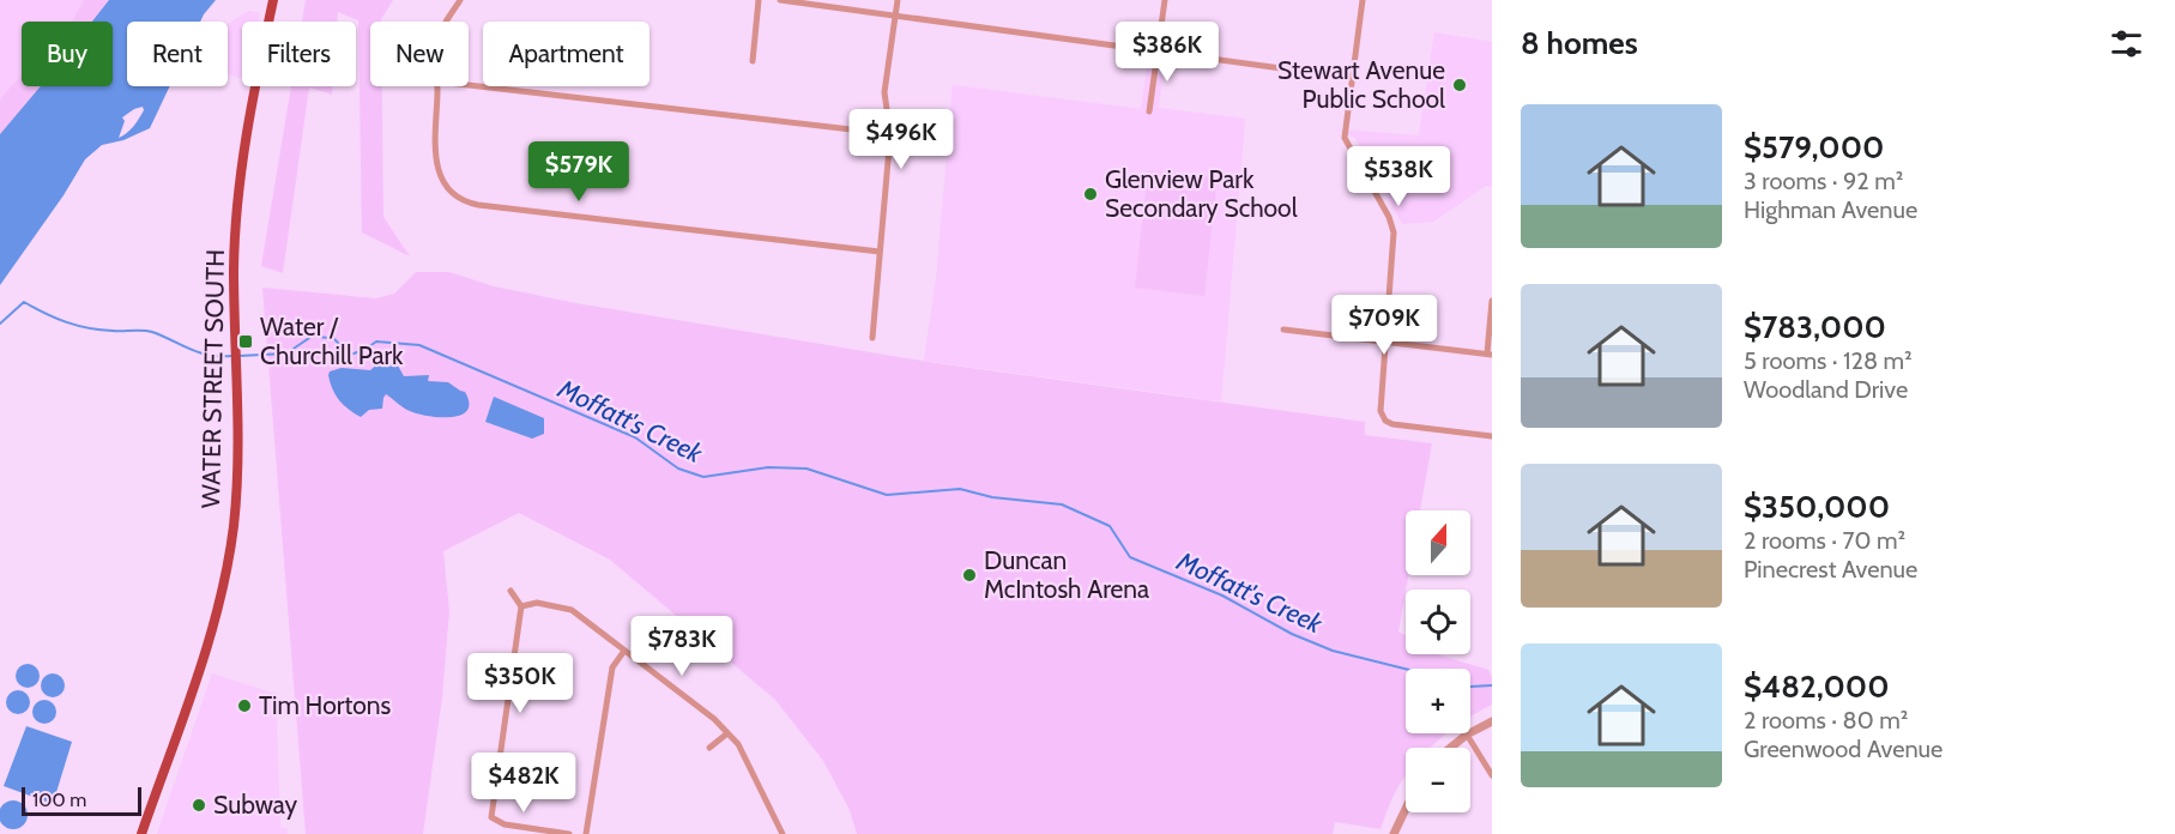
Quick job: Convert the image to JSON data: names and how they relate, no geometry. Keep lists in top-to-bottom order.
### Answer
{
  "streets": {
    "main road": ["WATER STREET SOUTH"]
  },
  "water": ["Moffatt's Creek"],
  "places": {
    "other": [
      "Stewart Avenue Public School",
      "Glenview Park Secondary School",
      "Duncan McIntosh Arena",
      "Tim Hortons",
      "Subway"
    ],
    "transit": ["Water / Churchill Park"]
  },
  "scale_bar": "100 m",
  "north": "top",
  "page": {
    "heading": "8 homes",
    "price": [
      "$386K",
      "$496K",
      "$579K",
      "$538K",
      "$709K",
      "$783K",
      "$350K",
      "$482K"
    ],
    "chip": [
      "Buy",
      "Rent",
      "Filters",
      "New",
      "Apartment"
    ],
    "list": [
      {
        "name": "$579,000",
        "note": "3 rooms · 92 m² · Highman Avenue"
      },
      {
        "name": "$783,000",
        "note": "5 rooms · 128 m² · Woodland Drive"
      },
      {
        "name": "$350,000",
        "note": "2 rooms · 70 m² · Pinecrest Avenue"
      },
      {
        "name": "$482,000",
        "note": "2 rooms · 80 m² · Greenwood Avenue"
      }
    ],
    "map_buttons": ["+", "−"],
    "scale": "100 m"
  }
}
